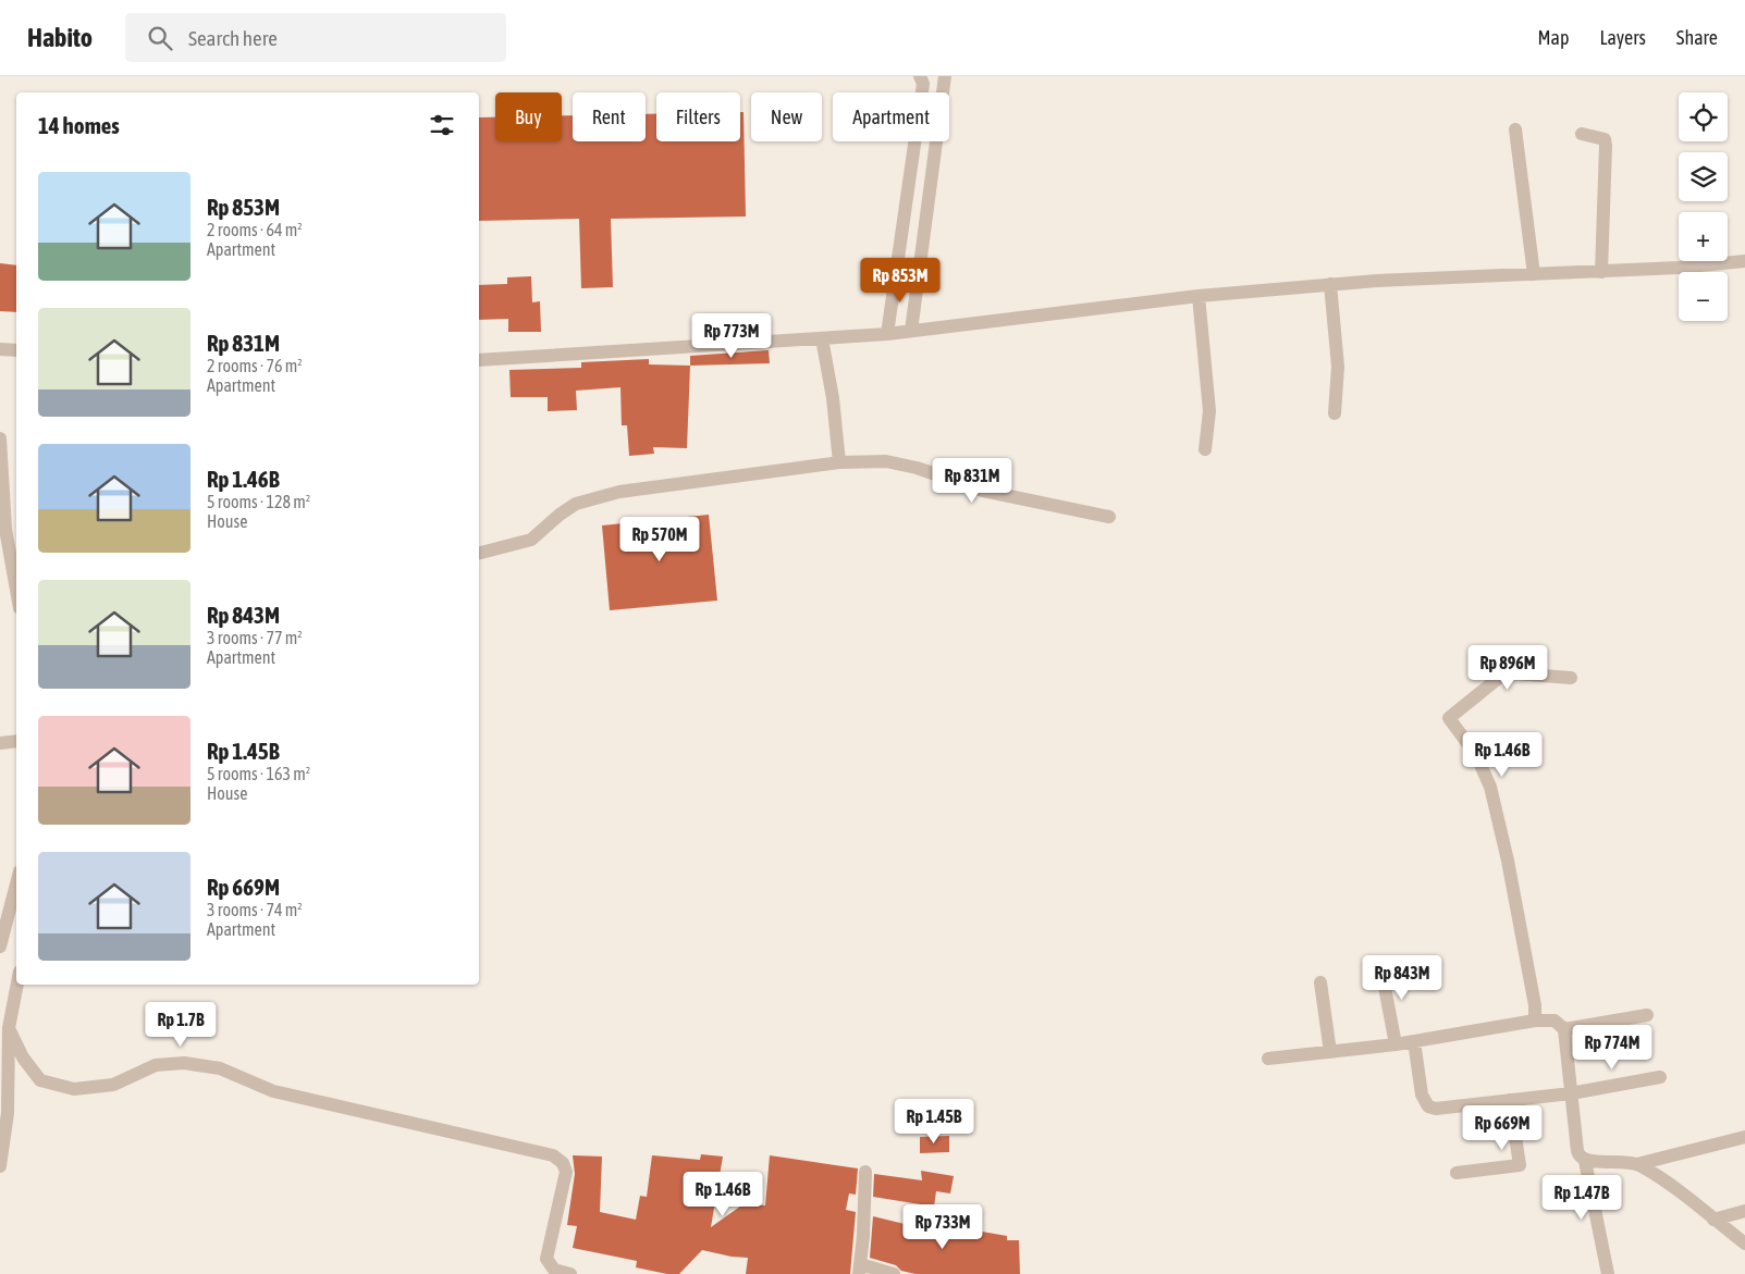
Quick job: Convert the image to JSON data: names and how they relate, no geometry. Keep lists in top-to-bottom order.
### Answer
{
  "page": {
    "header": "Habito",
    "search": "Search here",
    "nav": ["Map", "Layers", "Share"],
    "map_buttons": ["+", "−"],
    "chip": [
      "Buy",
      "Rent",
      "Filters",
      "New",
      "Apartment"
    ],
    "heading": "14 homes",
    "list": [
      {
        "name": "Rp 853M",
        "note": "2 rooms · 64 m² · Apartment"
      },
      {
        "name": "Rp 831M",
        "note": "2 rooms · 76 m² · Apartment"
      },
      {
        "name": "Rp 1.46B",
        "note": "5 rooms · 128 m² · House"
      },
      {
        "name": "Rp 843M",
        "note": "3 rooms · 77 m² · Apartment"
      },
      {
        "name": "Rp 1.45B",
        "note": "5 rooms · 163 m² · House"
      },
      {
        "name": "Rp 669M",
        "note": "3 rooms · 74 m² · Apartment"
      }
    ],
    "price": [
      "Rp 853M",
      "Rp 773M",
      "Rp 831M",
      "Rp 570M",
      "Rp 896M",
      "Rp 1.46B",
      "Rp 843M",
      "Rp 1.7B",
      "Rp 774M",
      "Rp 1.45B",
      "Rp 669M",
      "Rp 1.46B",
      "Rp 1.47B",
      "Rp 733M"
    ]
  }
}
